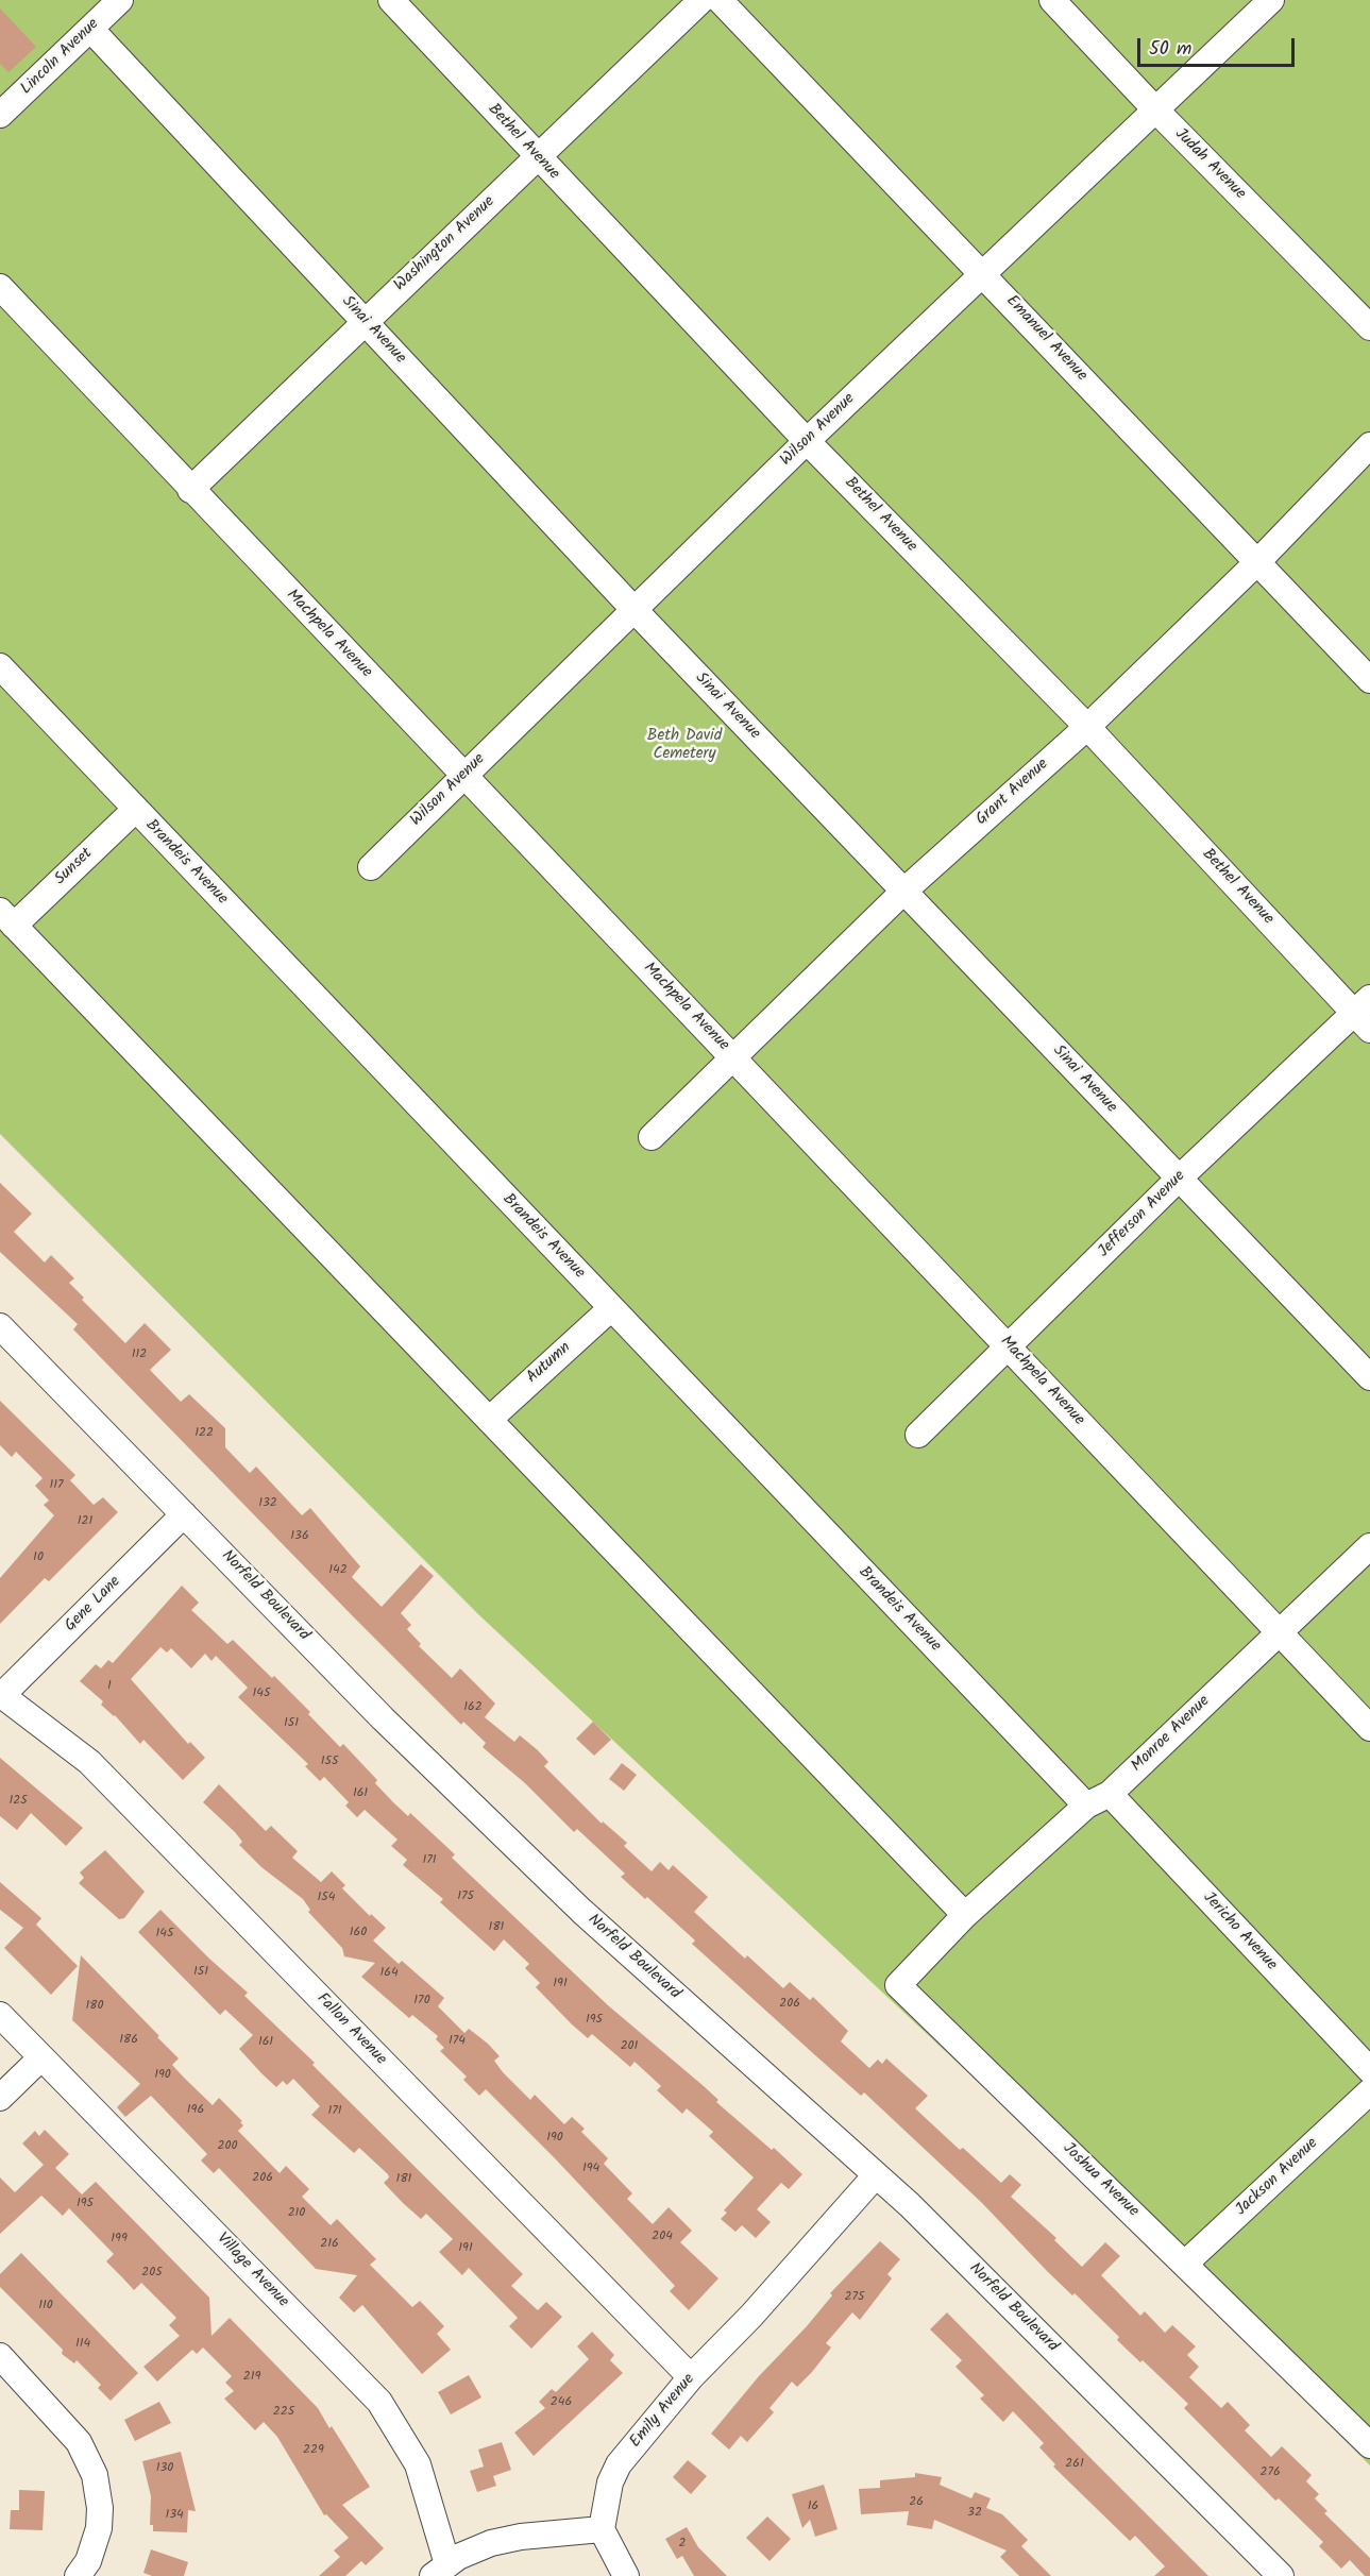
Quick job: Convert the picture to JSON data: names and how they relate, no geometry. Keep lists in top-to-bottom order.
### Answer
{
  "streets": {
    "street": [
      "Lincoln Avenue",
      "Bethel Avenue",
      "Judah Avenue",
      "Washington Avenue",
      "Sinai Avenue",
      "Emanuel Avenue",
      "Wilson Avenue",
      "Machpela Avenue",
      "Grant Avenue",
      "Brandeis Avenue",
      "Sunset",
      "Jefferson Avenue",
      "Autumn",
      "Norfeld Boulevard",
      "Gene Lane",
      "Monroe Avenue",
      "Jericho Avenue",
      "Fallon Avenue",
      "Jackson Avenue",
      "Joshua Avenue",
      "Village Avenue",
      "Emily Avenue"
    ]
  },
  "crossings": [
    ["Lincoln Avenue", "Sinai Avenue"],
    ["Bethel Avenue", "Washington Avenue"],
    ["Bethel Avenue", "Wilson Avenue"],
    ["Bethel Avenue", "Grant Avenue"],
    ["Bethel Avenue", "Jefferson Avenue"],
    ["Judah Avenue", "Wilson Avenue"],
    ["Washington Avenue", "Sinai Avenue"],
    ["Washington Avenue", "Machpela Avenue"],
    ["Sinai Avenue", "Wilson Avenue"],
    ["Sinai Avenue", "Grant Avenue"],
    ["Sinai Avenue", "Jefferson Avenue"],
    ["Emanuel Avenue", "Wilson Avenue"],
    ["Emanuel Avenue", "Grant Avenue"],
    ["Wilson Avenue", "Machpela Avenue"],
    ["Machpela Avenue", "Grant Avenue"],
    ["Machpela Avenue", "Jefferson Avenue"],
    ["Machpela Avenue", "Monroe Avenue"],
    ["Brandeis Avenue", "Sunset"],
    ["Brandeis Avenue", "Autumn"],
    ["Brandeis Avenue", "Monroe Avenue"],
    ["Norfeld Boulevard", "Gene Lane"],
    ["Norfeld Boulevard", "Emily Avenue"],
    ["Gene Lane", "Fallon Avenue"],
    ["Monroe Avenue", "Jericho Avenue"],
    ["Monroe Avenue", "Joshua Avenue"],
    ["Fallon Avenue", "Emily Avenue"],
    ["Jackson Avenue", "Joshua Avenue"]
  ],
  "parks": ["Beth David Cemetery"],
  "house_numbers": [
    "112",
    "122",
    "117",
    "132",
    "121",
    "136",
    "10",
    "142",
    "1",
    "145",
    "162",
    "151",
    "155",
    "161",
    "125",
    "171",
    "175",
    "154",
    "181",
    "160",
    "145",
    "151",
    "164",
    "191",
    "170",
    "206",
    "180",
    "195",
    "186",
    "174",
    "161",
    "201",
    "190",
    "196",
    "171",
    "190",
    "200",
    "194",
    "206",
    "181",
    "195",
    "210",
    "204",
    "199",
    "216",
    "191",
    "205",
    "275",
    "110",
    "114",
    "219",
    "246",
    "225",
    "229",
    "261",
    "130",
    "276",
    "26",
    "16",
    "32",
    "134",
    "2"
  ],
  "scale_bar": "50 m"
}
